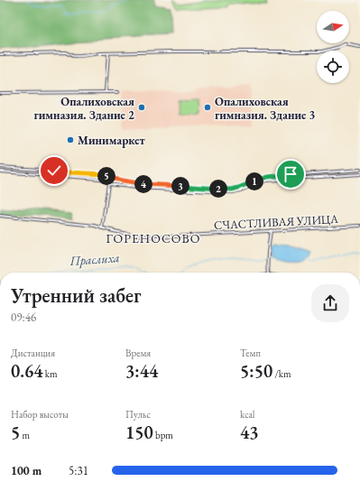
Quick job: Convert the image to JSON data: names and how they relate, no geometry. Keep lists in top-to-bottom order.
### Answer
{
  "streets": {
    "street": ["СЧАСТЛИВАЯ УЛИЦА"]
  },
  "districts": ["ГОРЕНОСОВО"],
  "water": ["Праслиха"],
  "places": ["Опалиховская гимназия. Здание 2", "Опалиховская гимназия. Здание 3", "Минимаркет"],
  "north": "right",
  "page": {
    "pins": [
      "5",
      "1",
      "4",
      "3",
      "2"
    ],
    "heading": ["Утренний забег", "09:46"],
    "stats": [
      ["Дистанция", "0.64 km"],
      ["Время", "3:44"],
      ["Темп", "5:50 /km"],
      ["Набор высоты", "5 m"],
      ["Пульс", "150 bpm"],
      ["kcal", "43"]
    ],
    "list": [
      {
        "name": "100 m",
        "note": "5:31"
      }
    ]
  }
}
